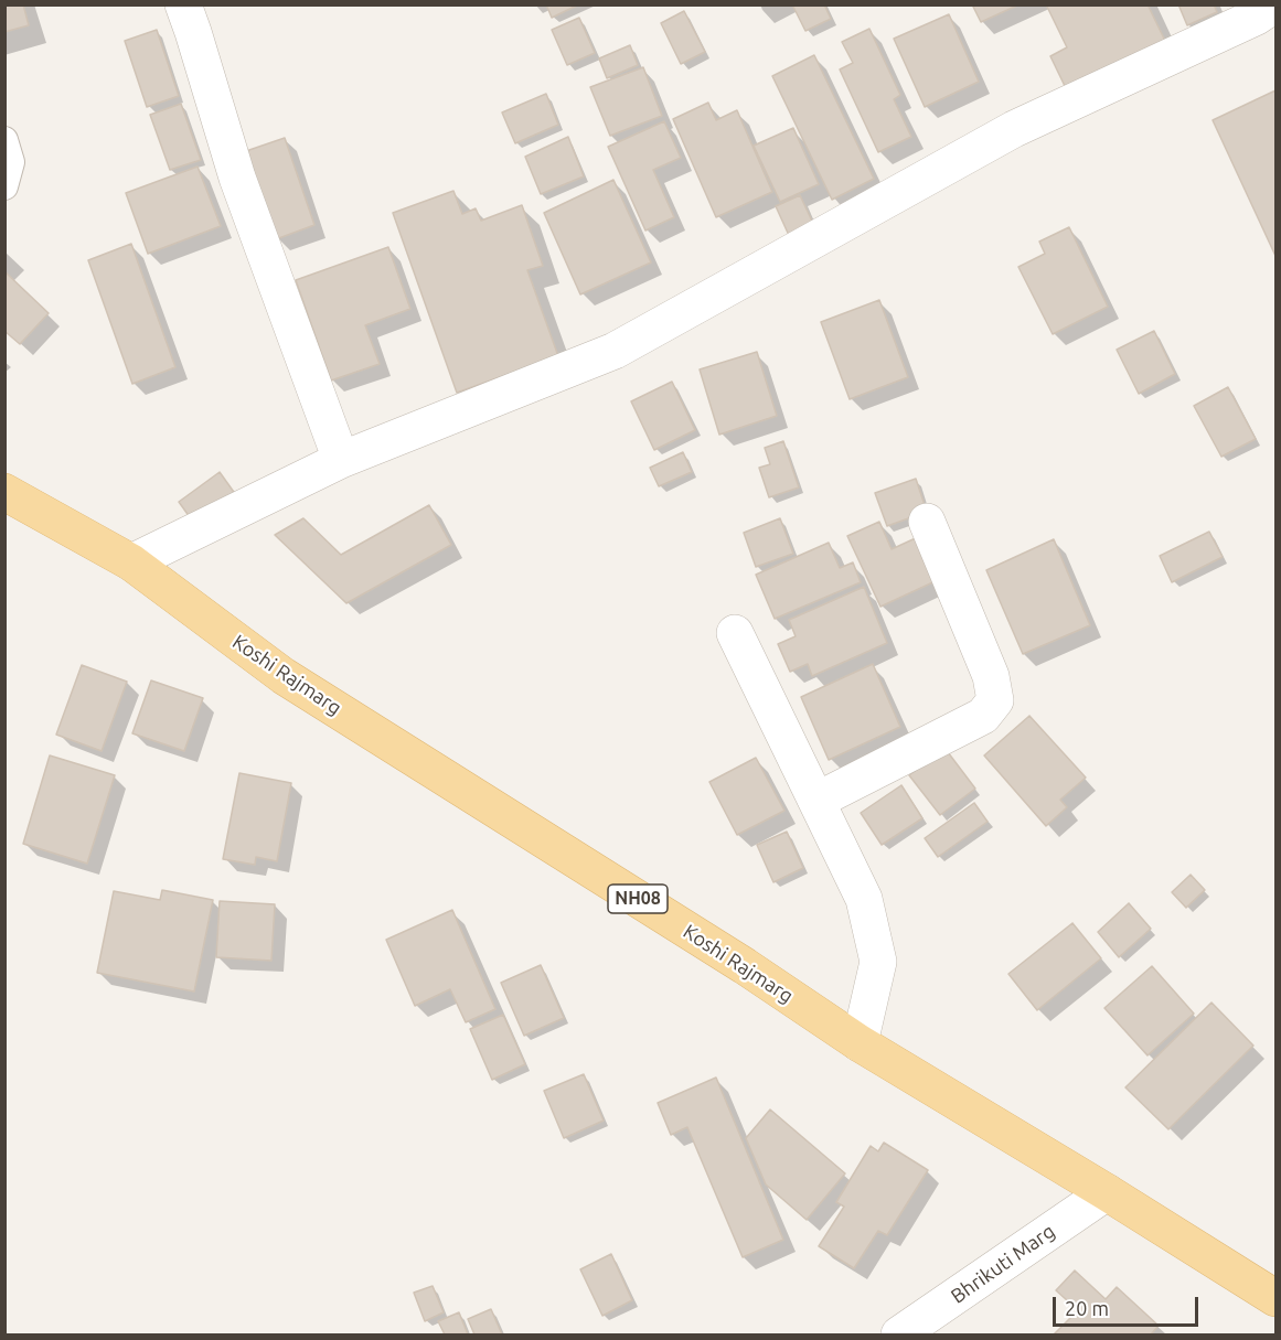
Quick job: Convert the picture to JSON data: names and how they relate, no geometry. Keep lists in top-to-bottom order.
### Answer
{
  "streets": {
    "main road": ["Koshi Rajmarg", "NH08"],
    "street": ["Bhrikuti Marg"]
  },
  "crossings": [
    ["Koshi Rajmarg", "Bhrikuti Marg"]
  ],
  "scale_bar": "20 m"
}
